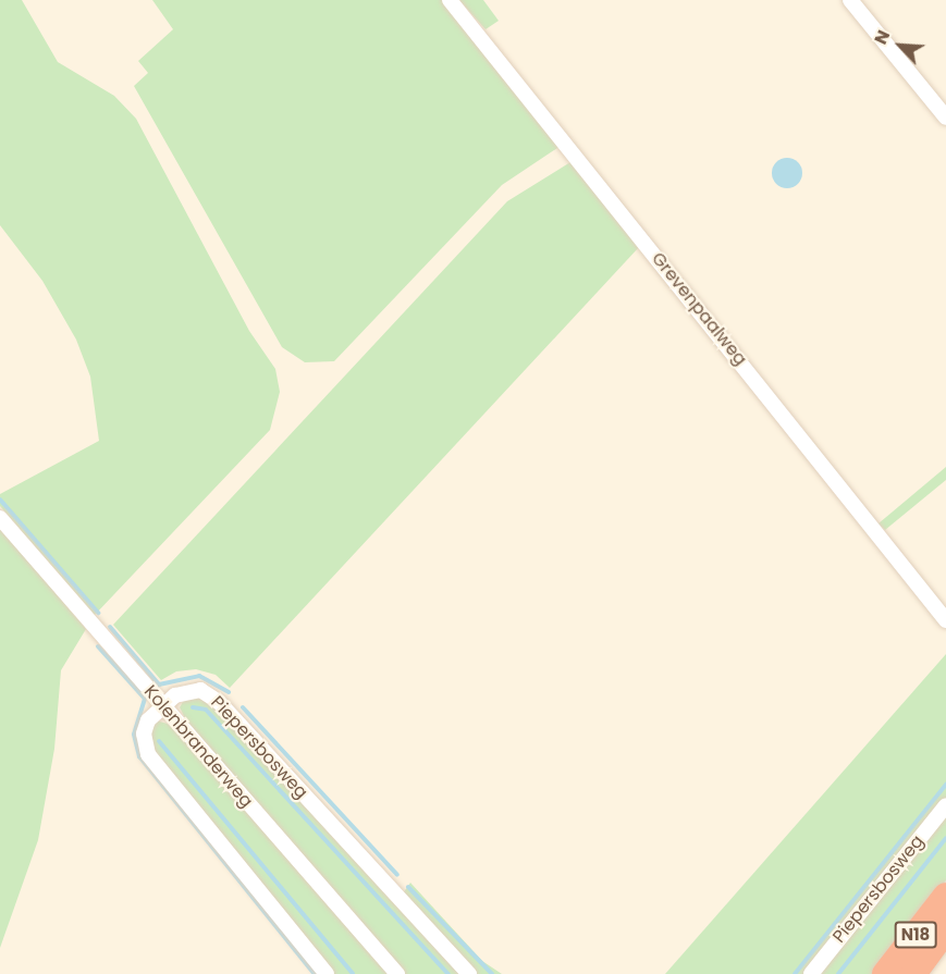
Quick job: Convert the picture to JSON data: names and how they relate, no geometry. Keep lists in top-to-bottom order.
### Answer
{
  "streets": {
    "highway": ["N18"],
    "street": ["Grevenpaalweg", "Kolenbranderweg", "Piepersbosweg"]
  },
  "crossings": [
    ["Kolenbranderweg", "Piepersbosweg"]
  ],
  "north": "top left"
}
